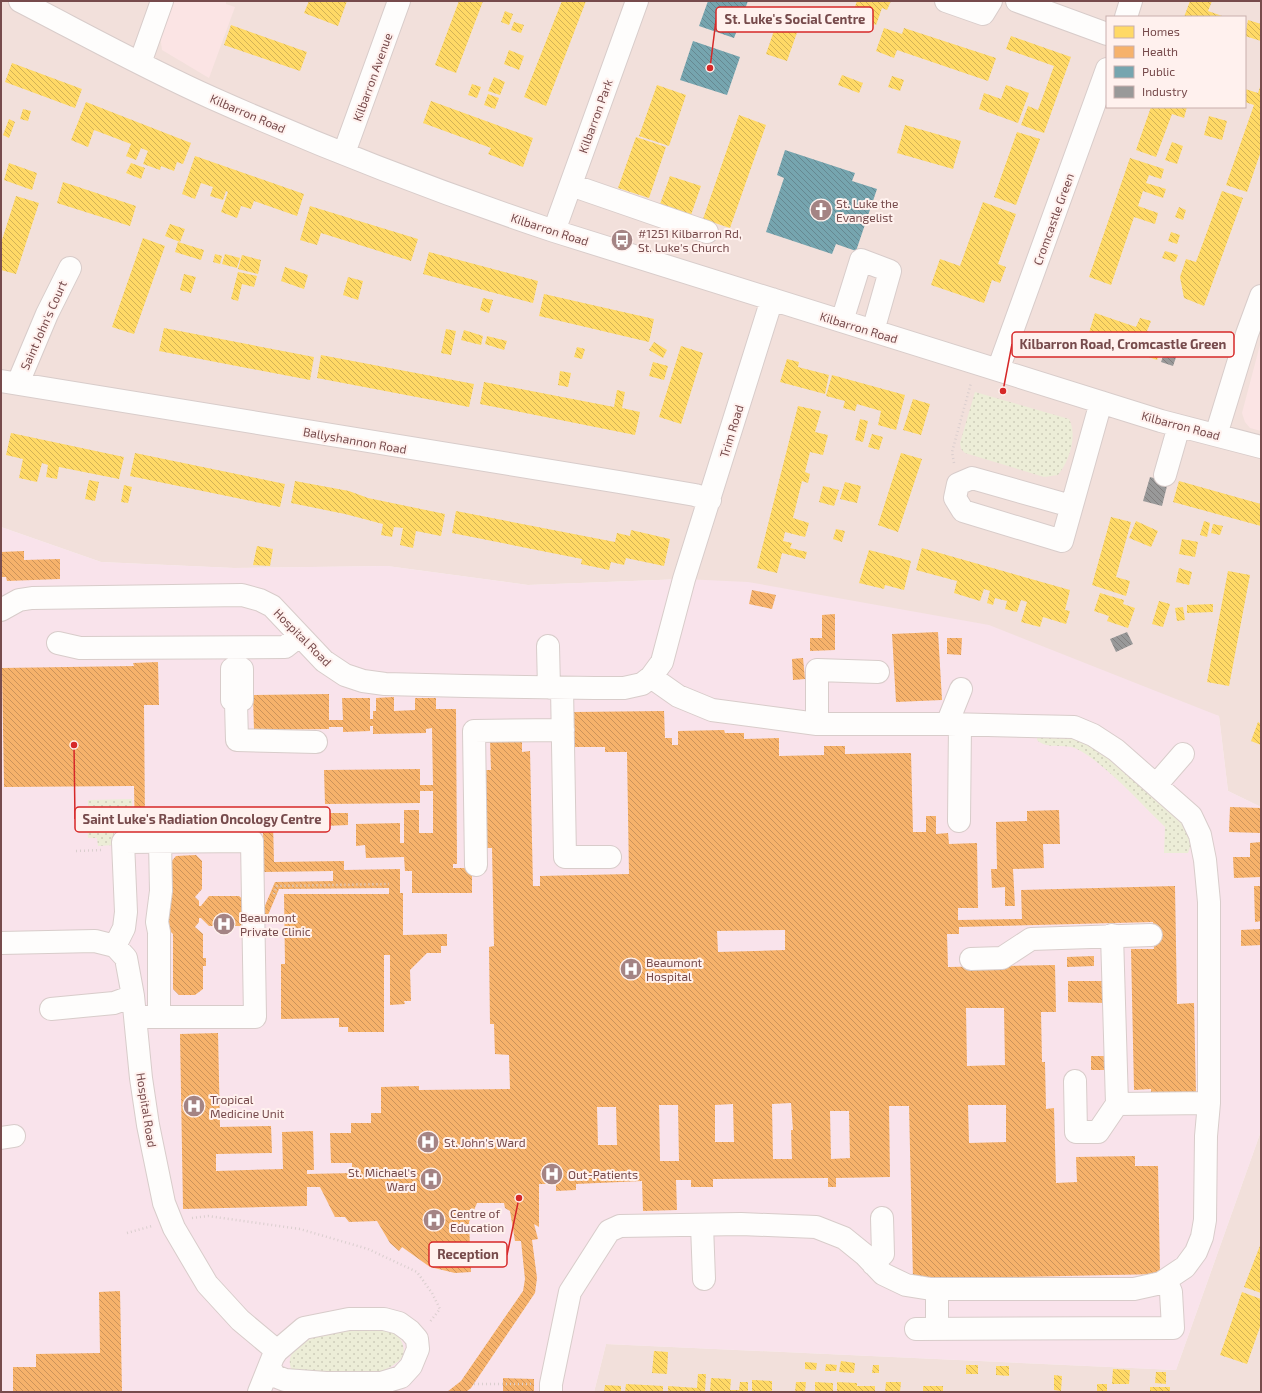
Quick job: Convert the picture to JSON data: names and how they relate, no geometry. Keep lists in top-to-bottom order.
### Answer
{
  "streets": {
    "street": [
      "Kilbarron Avenue",
      "Kilbarron Road",
      "Kilbarron Park",
      "Cromcastle Green",
      "Saint John's Court",
      "Trim Road",
      "Ballyshannon Road",
      "Hospital Road"
    ]
  },
  "crossings": [
    ["Kilbarron Avenue", "Kilbarron Road"],
    ["Kilbarron Road", "Kilbarron Park"],
    ["Kilbarron Road", "Cromcastle Green"],
    ["Kilbarron Road", "Trim Road"],
    ["Saint John's Court", "Ballyshannon Road"],
    ["Trim Road", "Ballyshannon Road"],
    ["Trim Road", "Hospital Road"]
  ],
  "places": {
    "other": [
      "St. Luke's Social Centre",
      "Kilbarron Road, Cromcastle Green",
      "Saint Luke's Radiation Oncology Centre",
      "Reception"
    ],
    "church": ["St. Luke the Evangelist"],
    "bus stop": ["#1251 Kilbarron Rd, St. Luke's Church"],
    "hospital": [
      "Beaumont Private Clinic",
      "Beaumont Hospital",
      "Tropical Medicine Unit",
      "St. John's Ward",
      "Out-Patients",
      "St. Michael's Ward",
      "Centre of Education"
    ]
  },
  "legend": [
    "Homes",
    "Health",
    "Public",
    "Industry"
  ]
}
